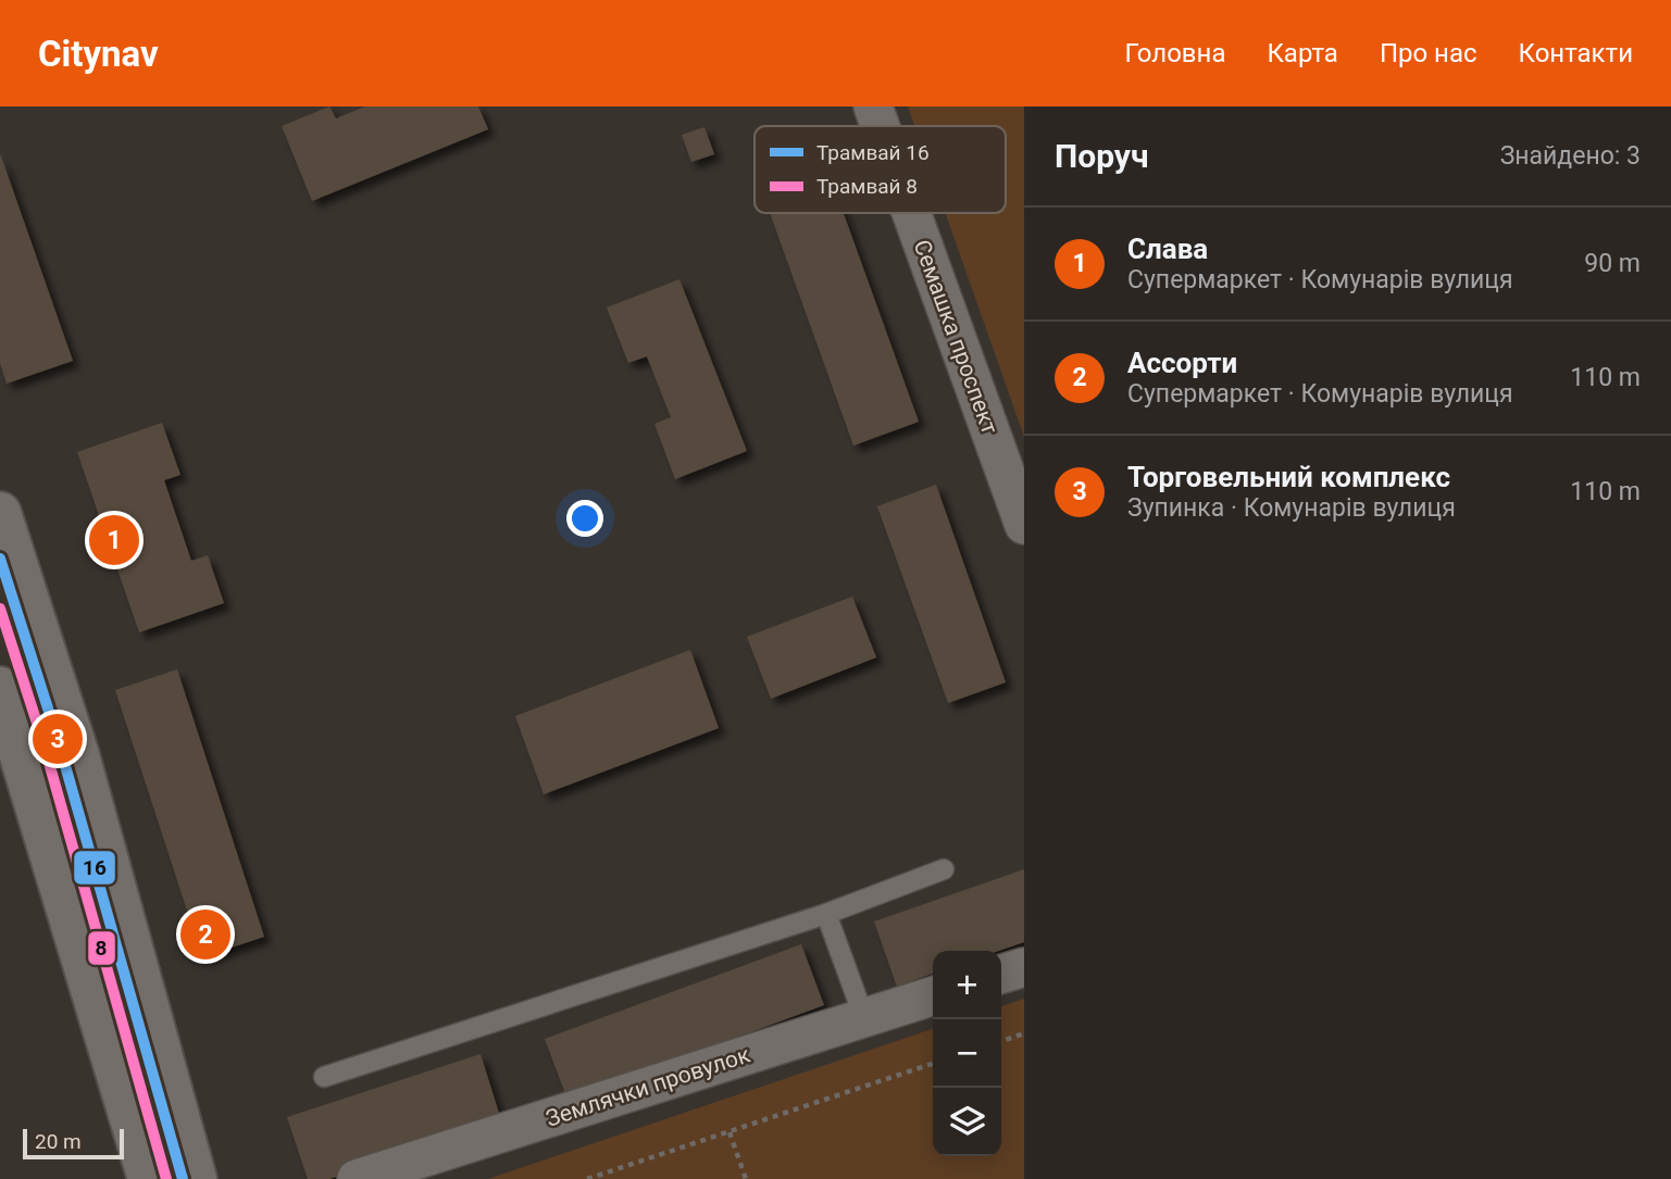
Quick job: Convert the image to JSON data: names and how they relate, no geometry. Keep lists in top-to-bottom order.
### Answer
{
  "streets": {
    "street": ["Семашка проспект", "Землячки провулок"]
  },
  "lines": ["tram line 16", "tram line 8"],
  "legend": ["Трамвай 16", "Трамвай 8"],
  "scale_bar": "20 m",
  "page": {
    "header": "Citynav",
    "nav": [
      "Головна",
      "Карта",
      "Про нас",
      "Контакти"
    ],
    "heading": ["Поруч", "Знайдено: 3"],
    "list": [
      {
        "mark": "1",
        "name": "Слава",
        "note": "Супермаркет · Комунарів вулиця",
        "value": "90 m"
      },
      {
        "mark": "2",
        "name": "Ассорти",
        "note": "Супермаркет · Комунарів вулиця",
        "value": "110 m"
      },
      {
        "mark": "3",
        "name": "Торговельний комплекс",
        "note": "Зупинка · Комунарів вулиця",
        "value": "110 m"
      }
    ],
    "pins": ["1", "3", "2"],
    "map_buttons": ["+", "−"],
    "scale": "20 m"
  }
}
